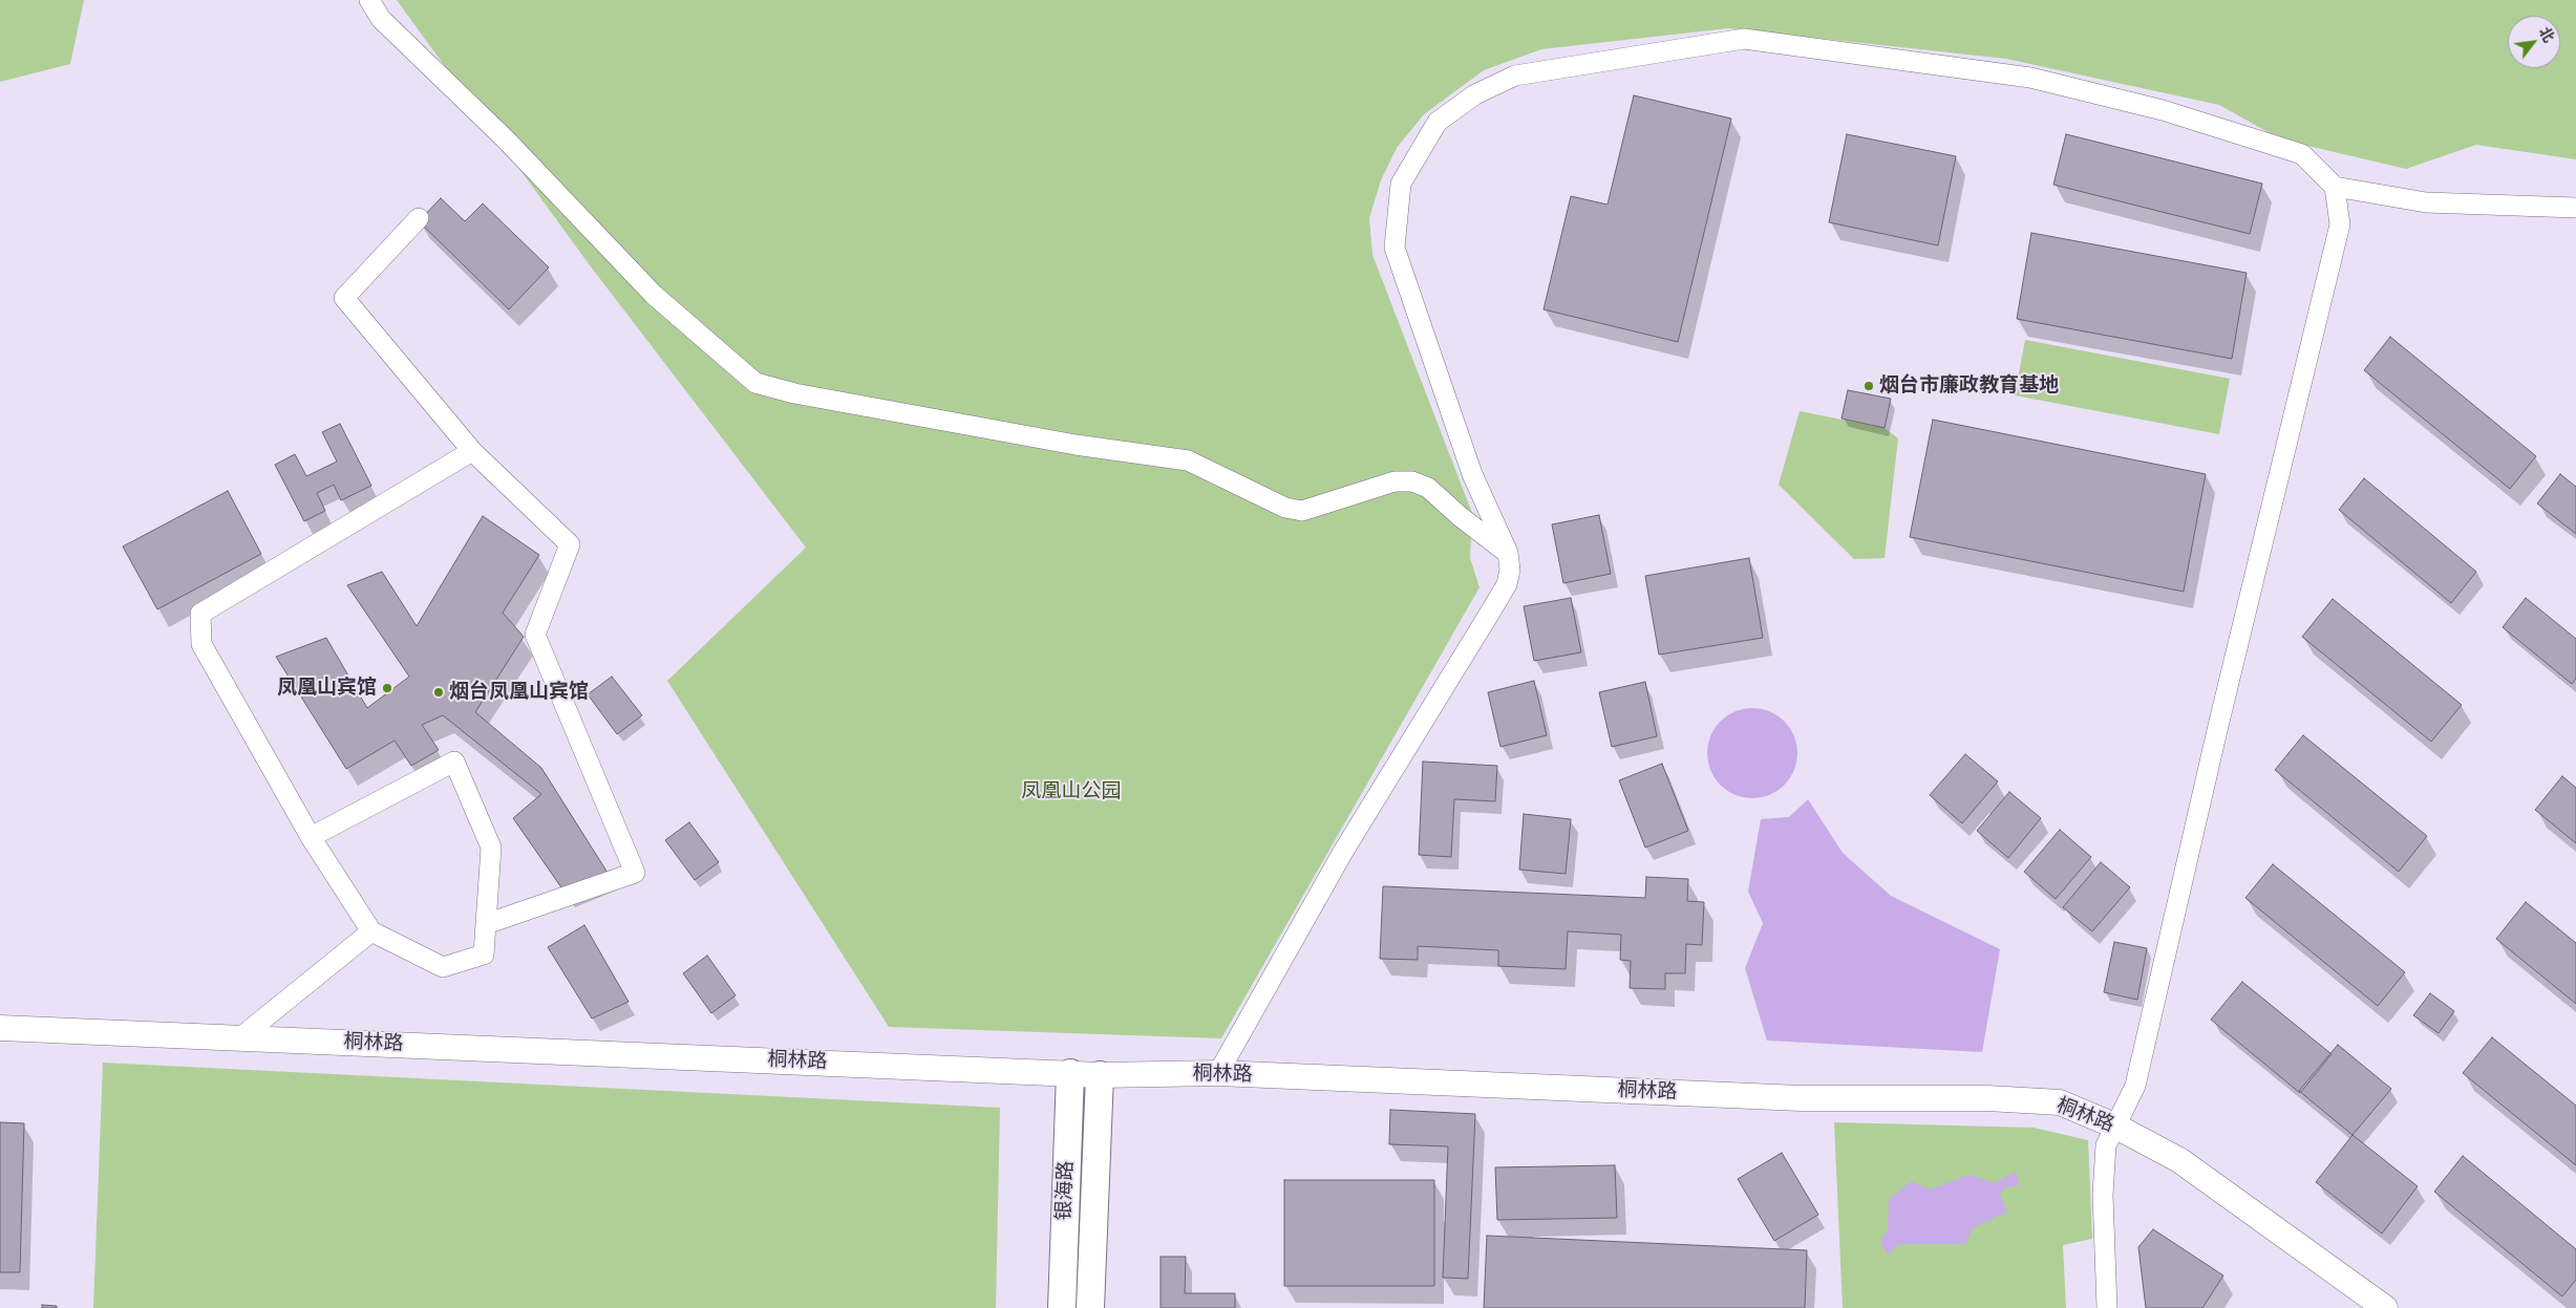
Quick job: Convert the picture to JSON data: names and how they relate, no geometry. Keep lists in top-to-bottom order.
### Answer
{
  "streets": {
    "main road": ["银海路"],
    "street": ["桐林路"]
  },
  "crossings": [
    ["桐林路", "银海路"]
  ],
  "parks": ["凤凰山公园"],
  "places": ["烟台市廉政教育基地", "凤凰山宾馆", "烟台凤凰山宾馆"],
  "north": "top right"
}
